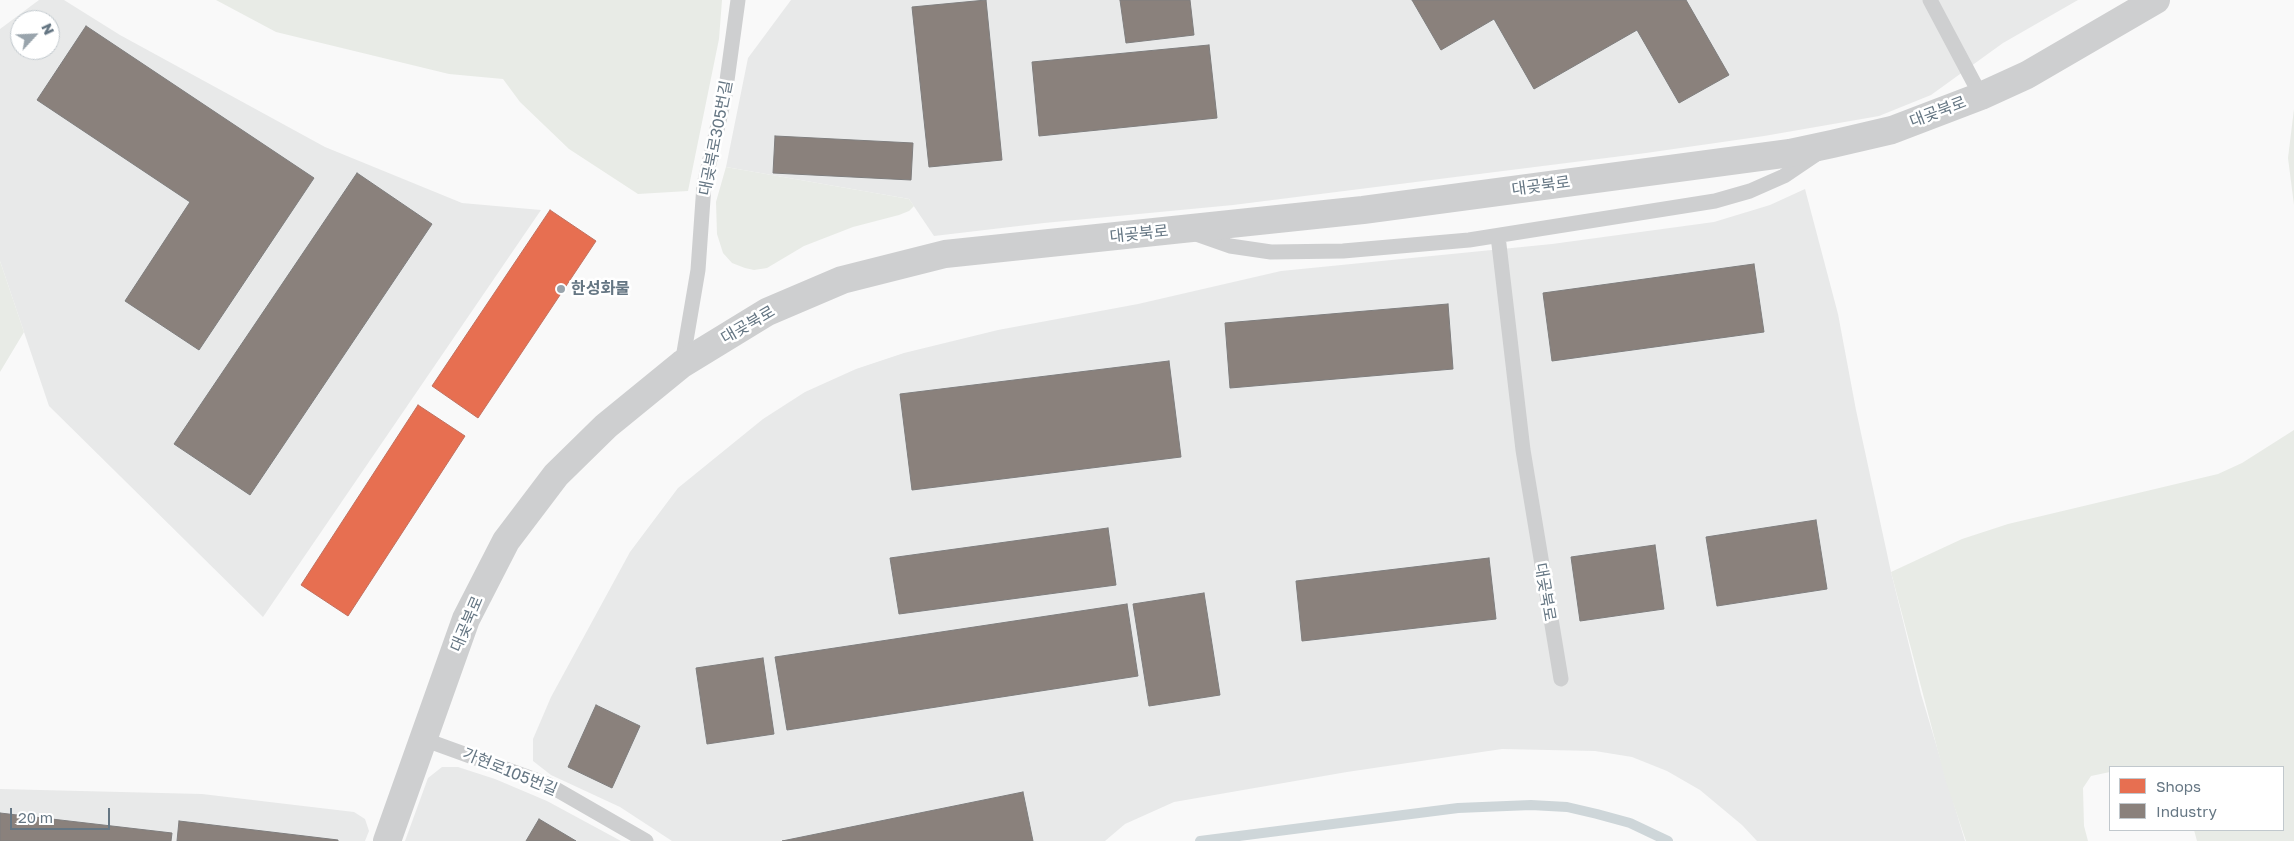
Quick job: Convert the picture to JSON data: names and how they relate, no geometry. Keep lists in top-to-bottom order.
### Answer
{
  "streets": {
    "street": ["대곶북로"],
    "lane": ["대곶북로305번길", "가현로105번길"]
  },
  "crossings": [
    ["대곶북로", "대곶북로305번길"],
    ["대곶북로", "가현로105번길"]
  ],
  "places": ["한성화물"],
  "legend": ["Shops", "Industry"],
  "scale_bar": "20 m",
  "north": "top right"
}
